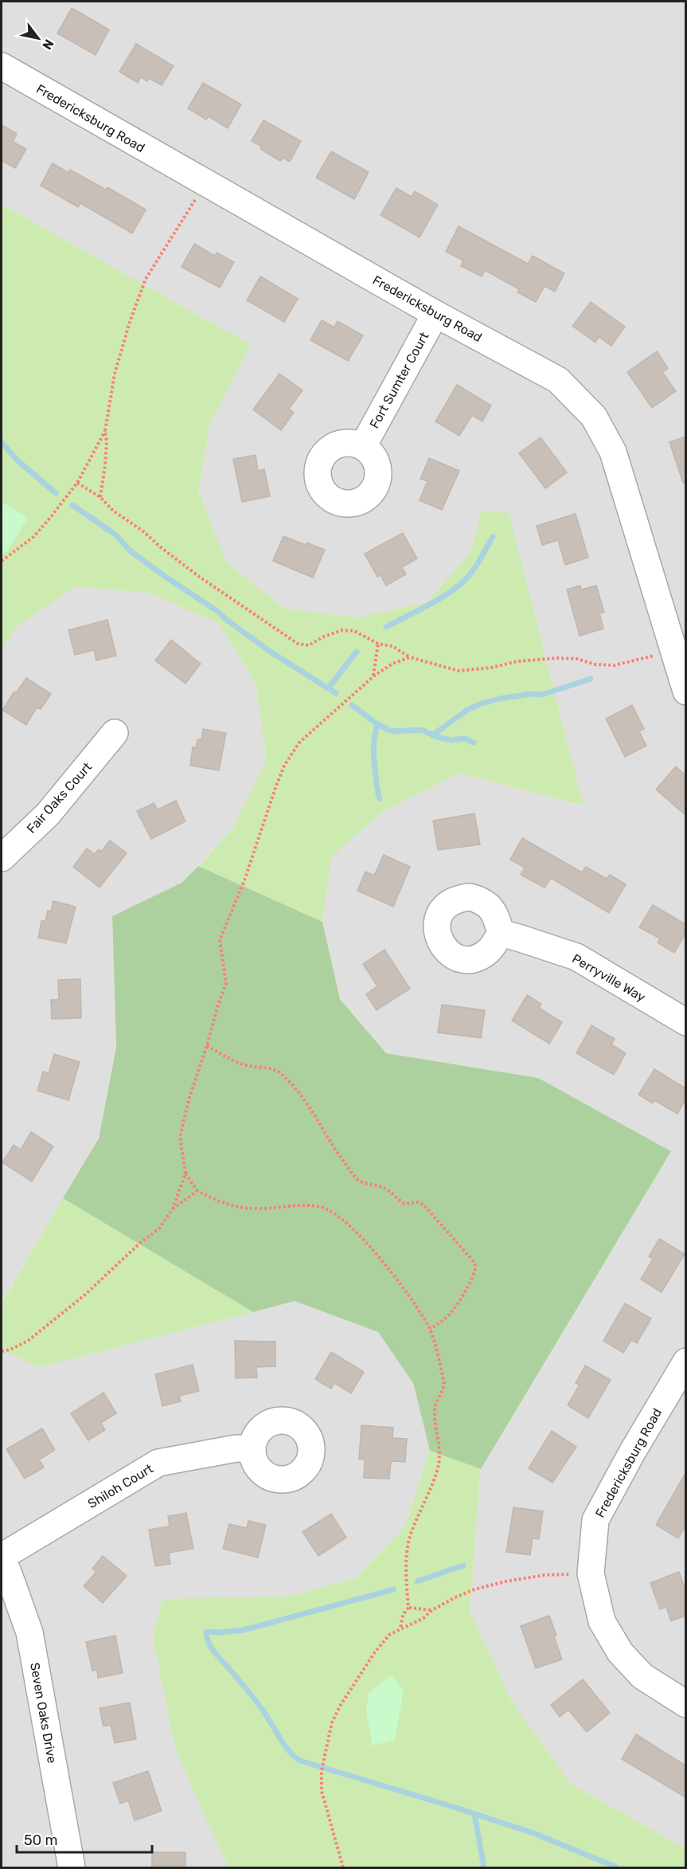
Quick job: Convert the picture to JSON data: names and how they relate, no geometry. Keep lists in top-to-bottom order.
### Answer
{
  "streets": {
    "street": [
      "Fredericksburg Road",
      "Fort Sumter Court",
      "Fair Oaks Court",
      "Perryville Way",
      "Shiloh Court",
      "Seven Oaks Drive"
    ]
  },
  "crossings": [
    ["Fredericksburg Road", "Fort Sumter Court"]
  ],
  "scale_bar": "50 m",
  "north": "bottom right"
}
